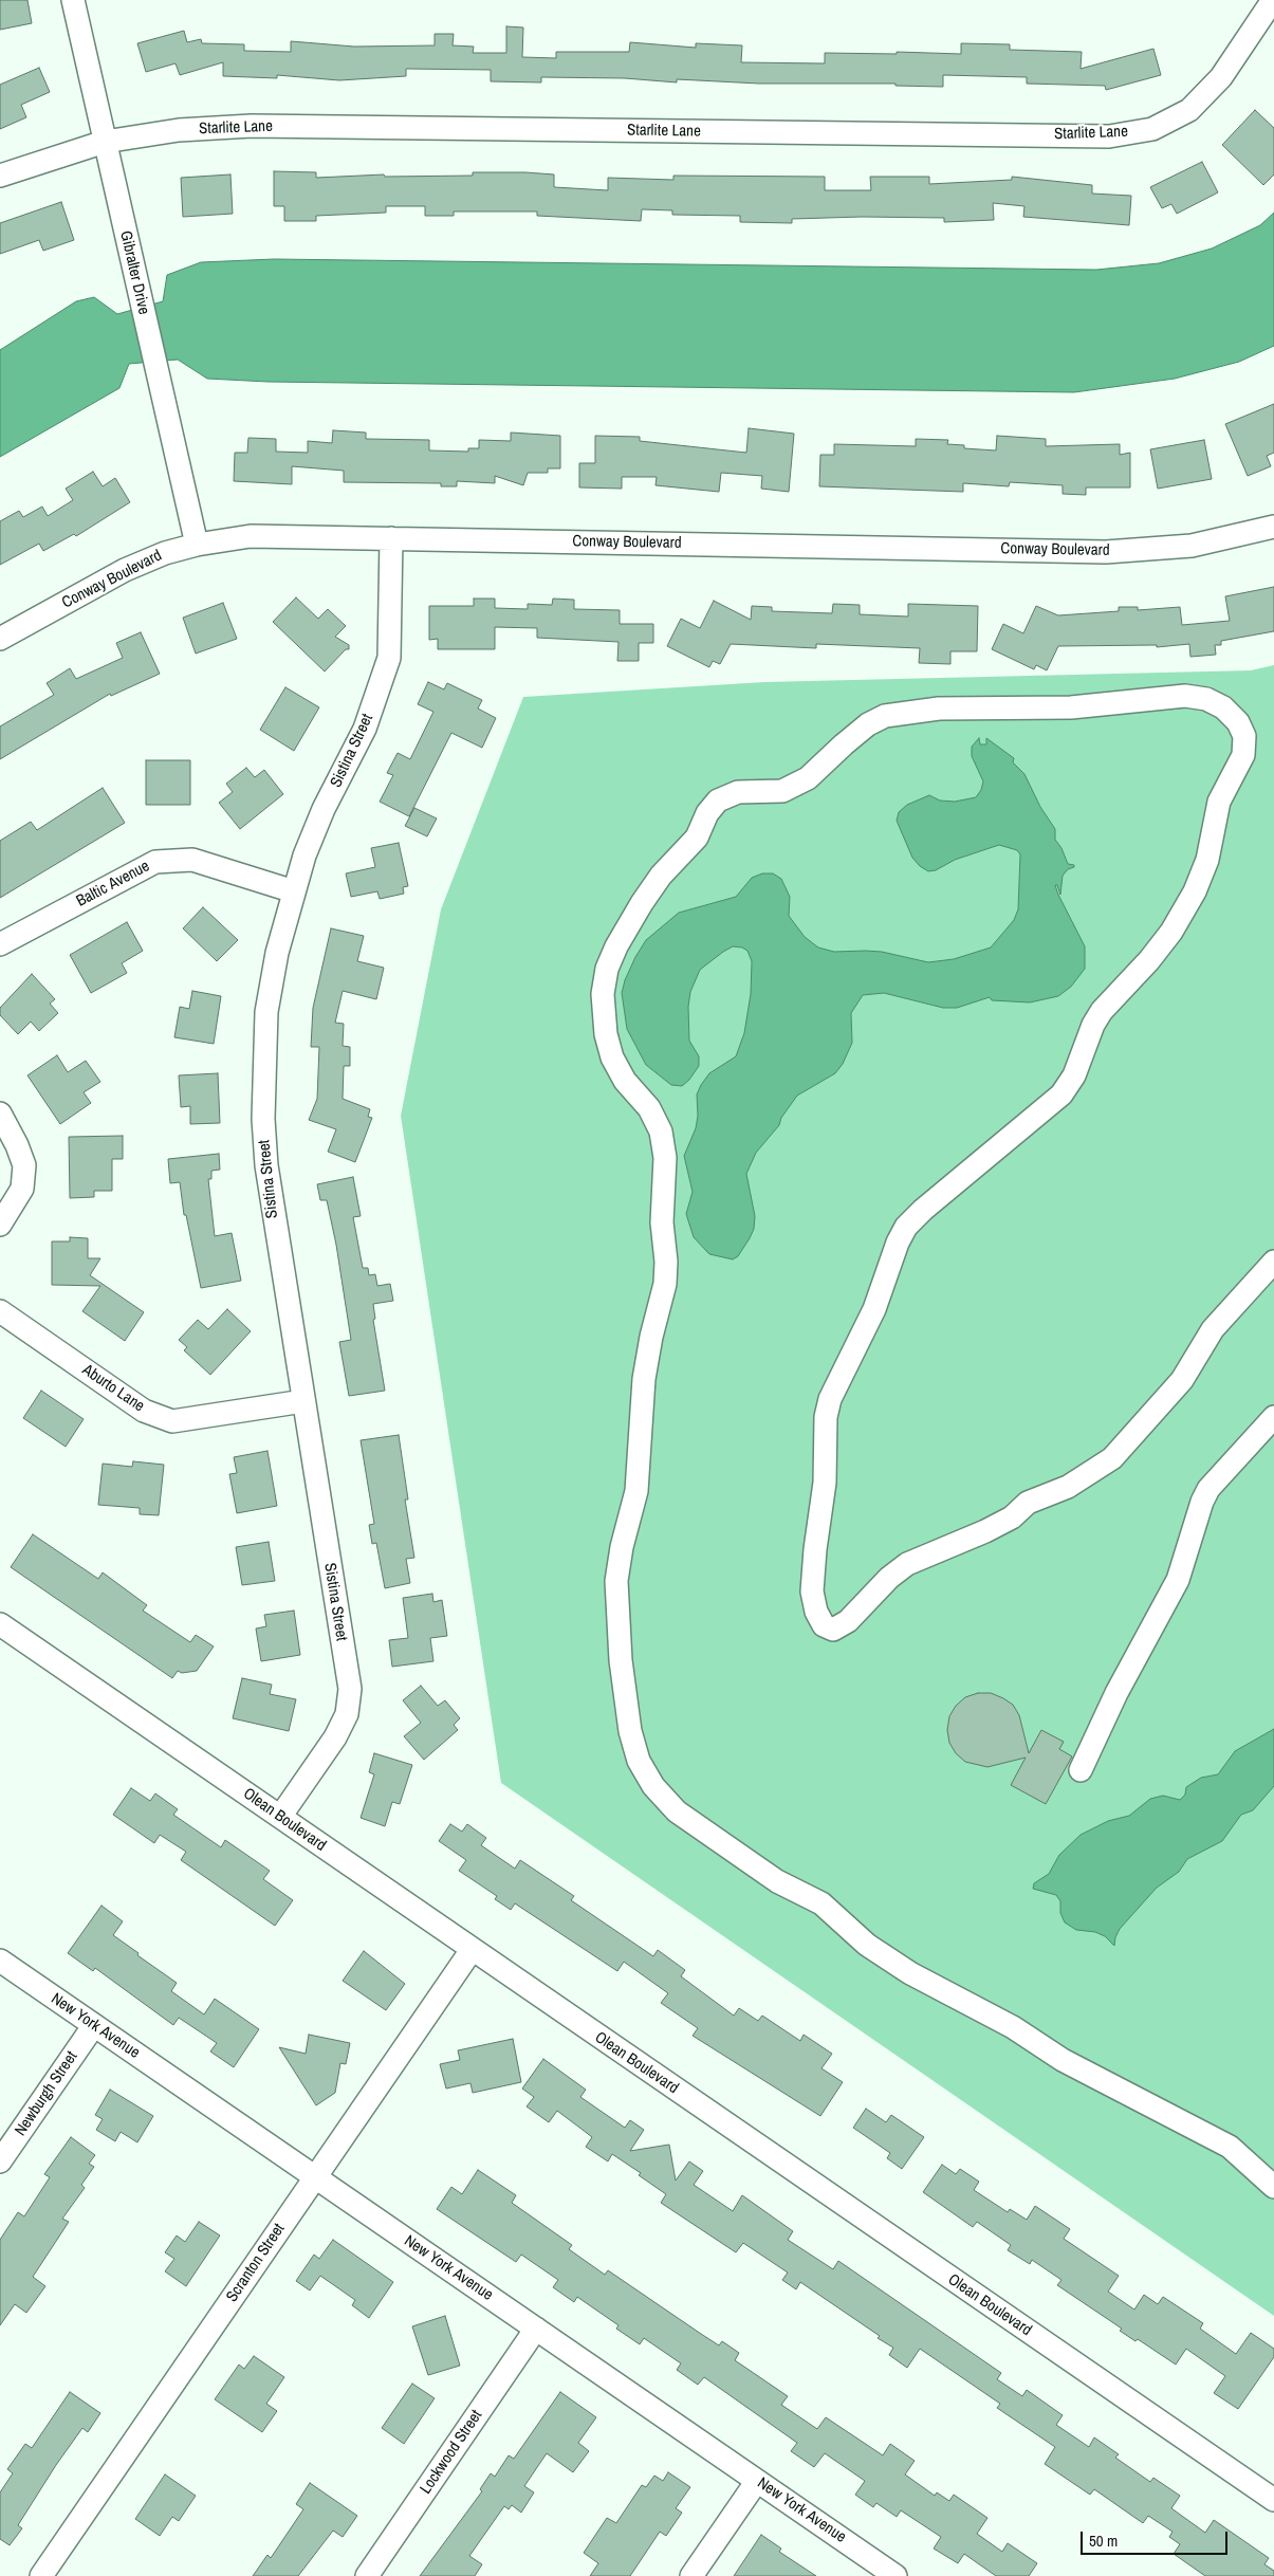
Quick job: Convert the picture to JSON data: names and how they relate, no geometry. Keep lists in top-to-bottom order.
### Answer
{
  "streets": {
    "street": [
      "Starlite Lane",
      "Gibralter Drive",
      "Conway Boulevard",
      "Sistina Street",
      "Baltic Avenue",
      "Aburto Lane",
      "Olean Boulevard",
      "New York Avenue",
      "Newburgh Street",
      "Scranton Street",
      "Lockwood Street"
    ]
  },
  "crossings": [
    ["Starlite Lane", "Gibralter Drive"],
    ["Gibralter Drive", "Conway Boulevard"],
    ["Conway Boulevard", "Sistina Street"],
    ["Sistina Street", "Baltic Avenue"],
    ["Sistina Street", "Aburto Lane"],
    ["Sistina Street", "Olean Boulevard"],
    ["Olean Boulevard", "Scranton Street"],
    ["New York Avenue", "Newburgh Street"],
    ["New York Avenue", "Scranton Street"],
    ["New York Avenue", "Lockwood Street"]
  ],
  "scale_bar": "50 m"
}
